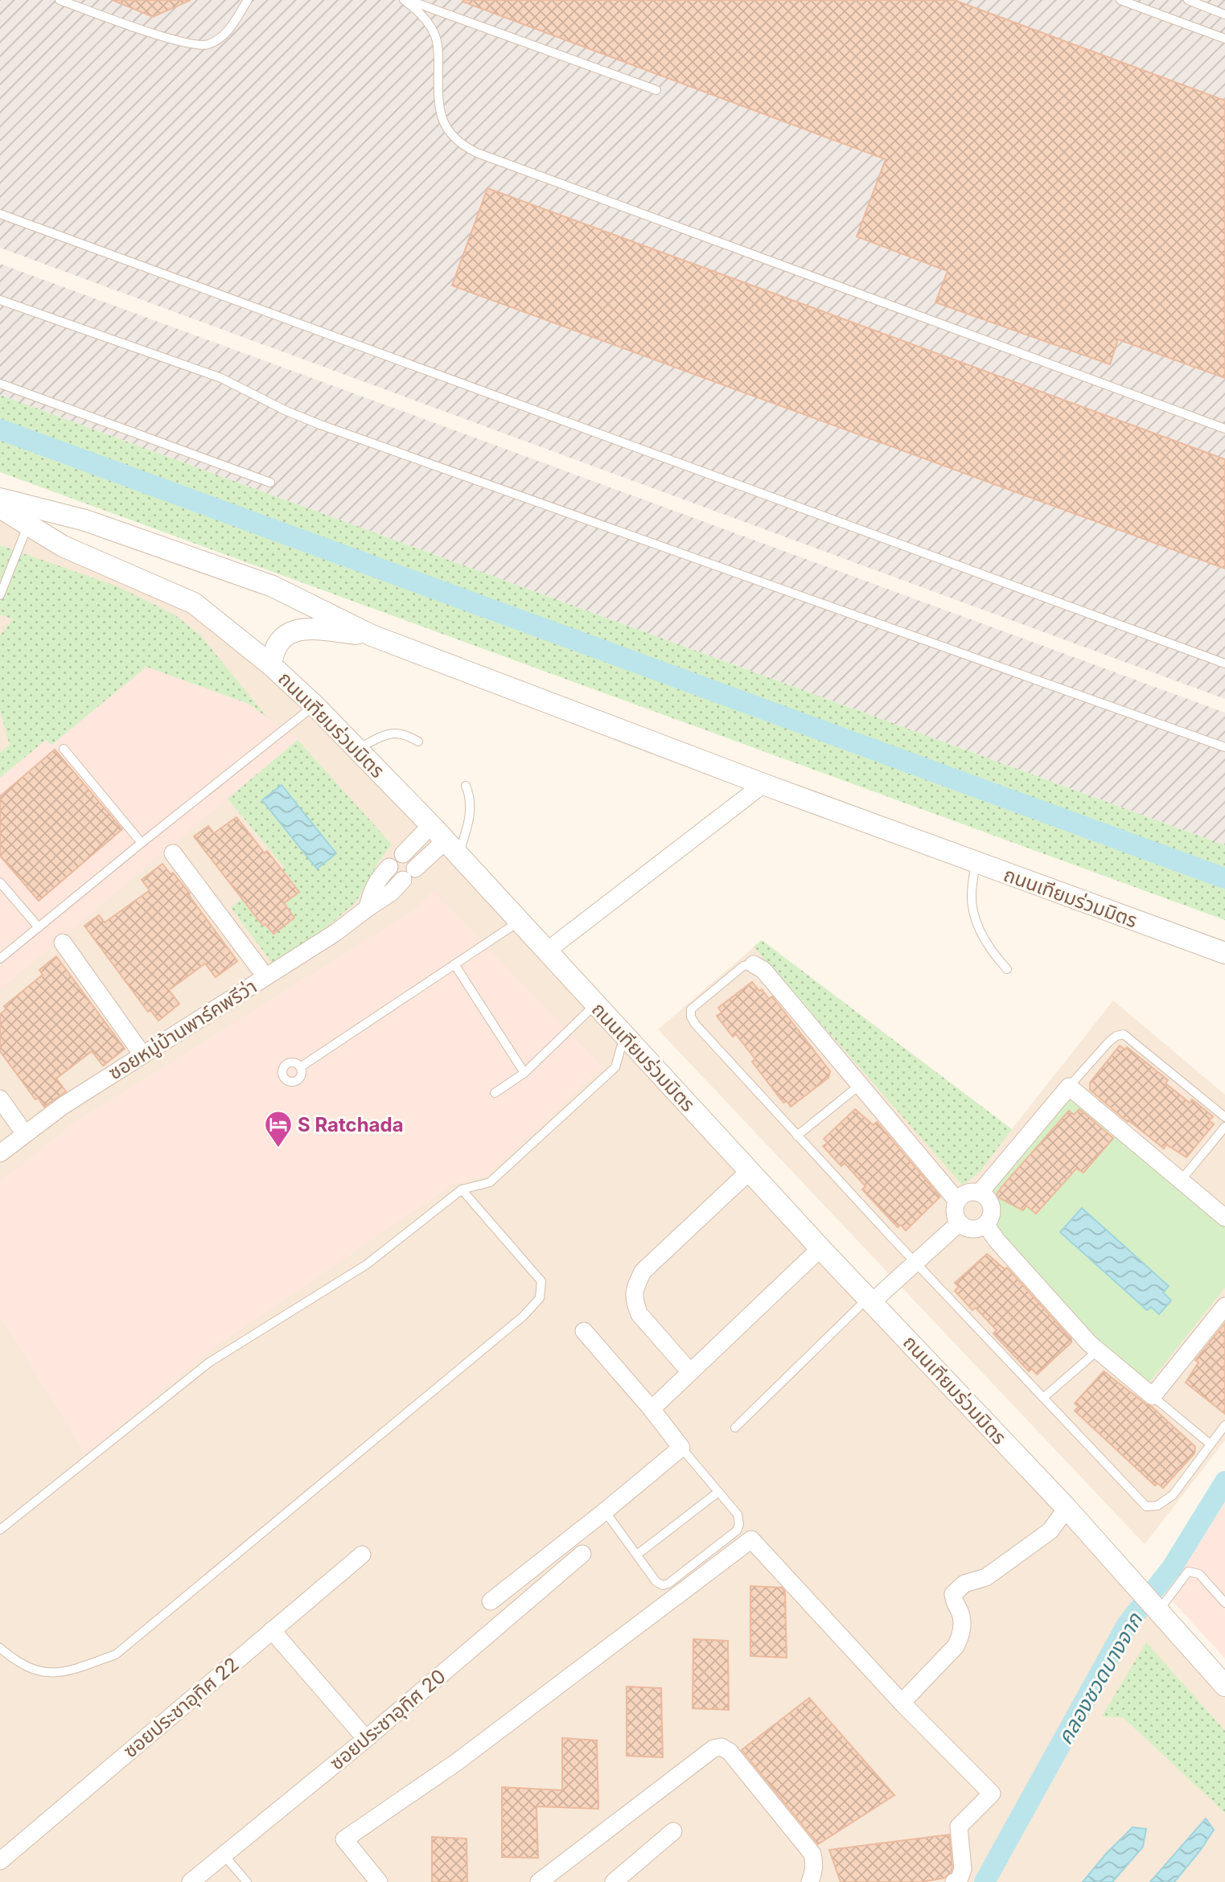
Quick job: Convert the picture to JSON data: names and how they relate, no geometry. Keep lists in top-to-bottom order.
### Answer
{
  "streets": {
    "street": [
      "ถนนเทียมร่วมมิตร",
      "ซอยหมู่บ้านพาร์คพรีว่า",
      "ซอยประชาอุทิศ 22",
      "ซอยประชาอุทิศ 20"
    ]
  },
  "crossings": [
    ["ถนนเทียมร่วมมิตร", "ซอยหมู่บ้านพาร์คพรีว่า"]
  ],
  "water": ["คลองชวดบางจาก"],
  "places": {
    "hotel": ["S Ratchada"]
  }
}
